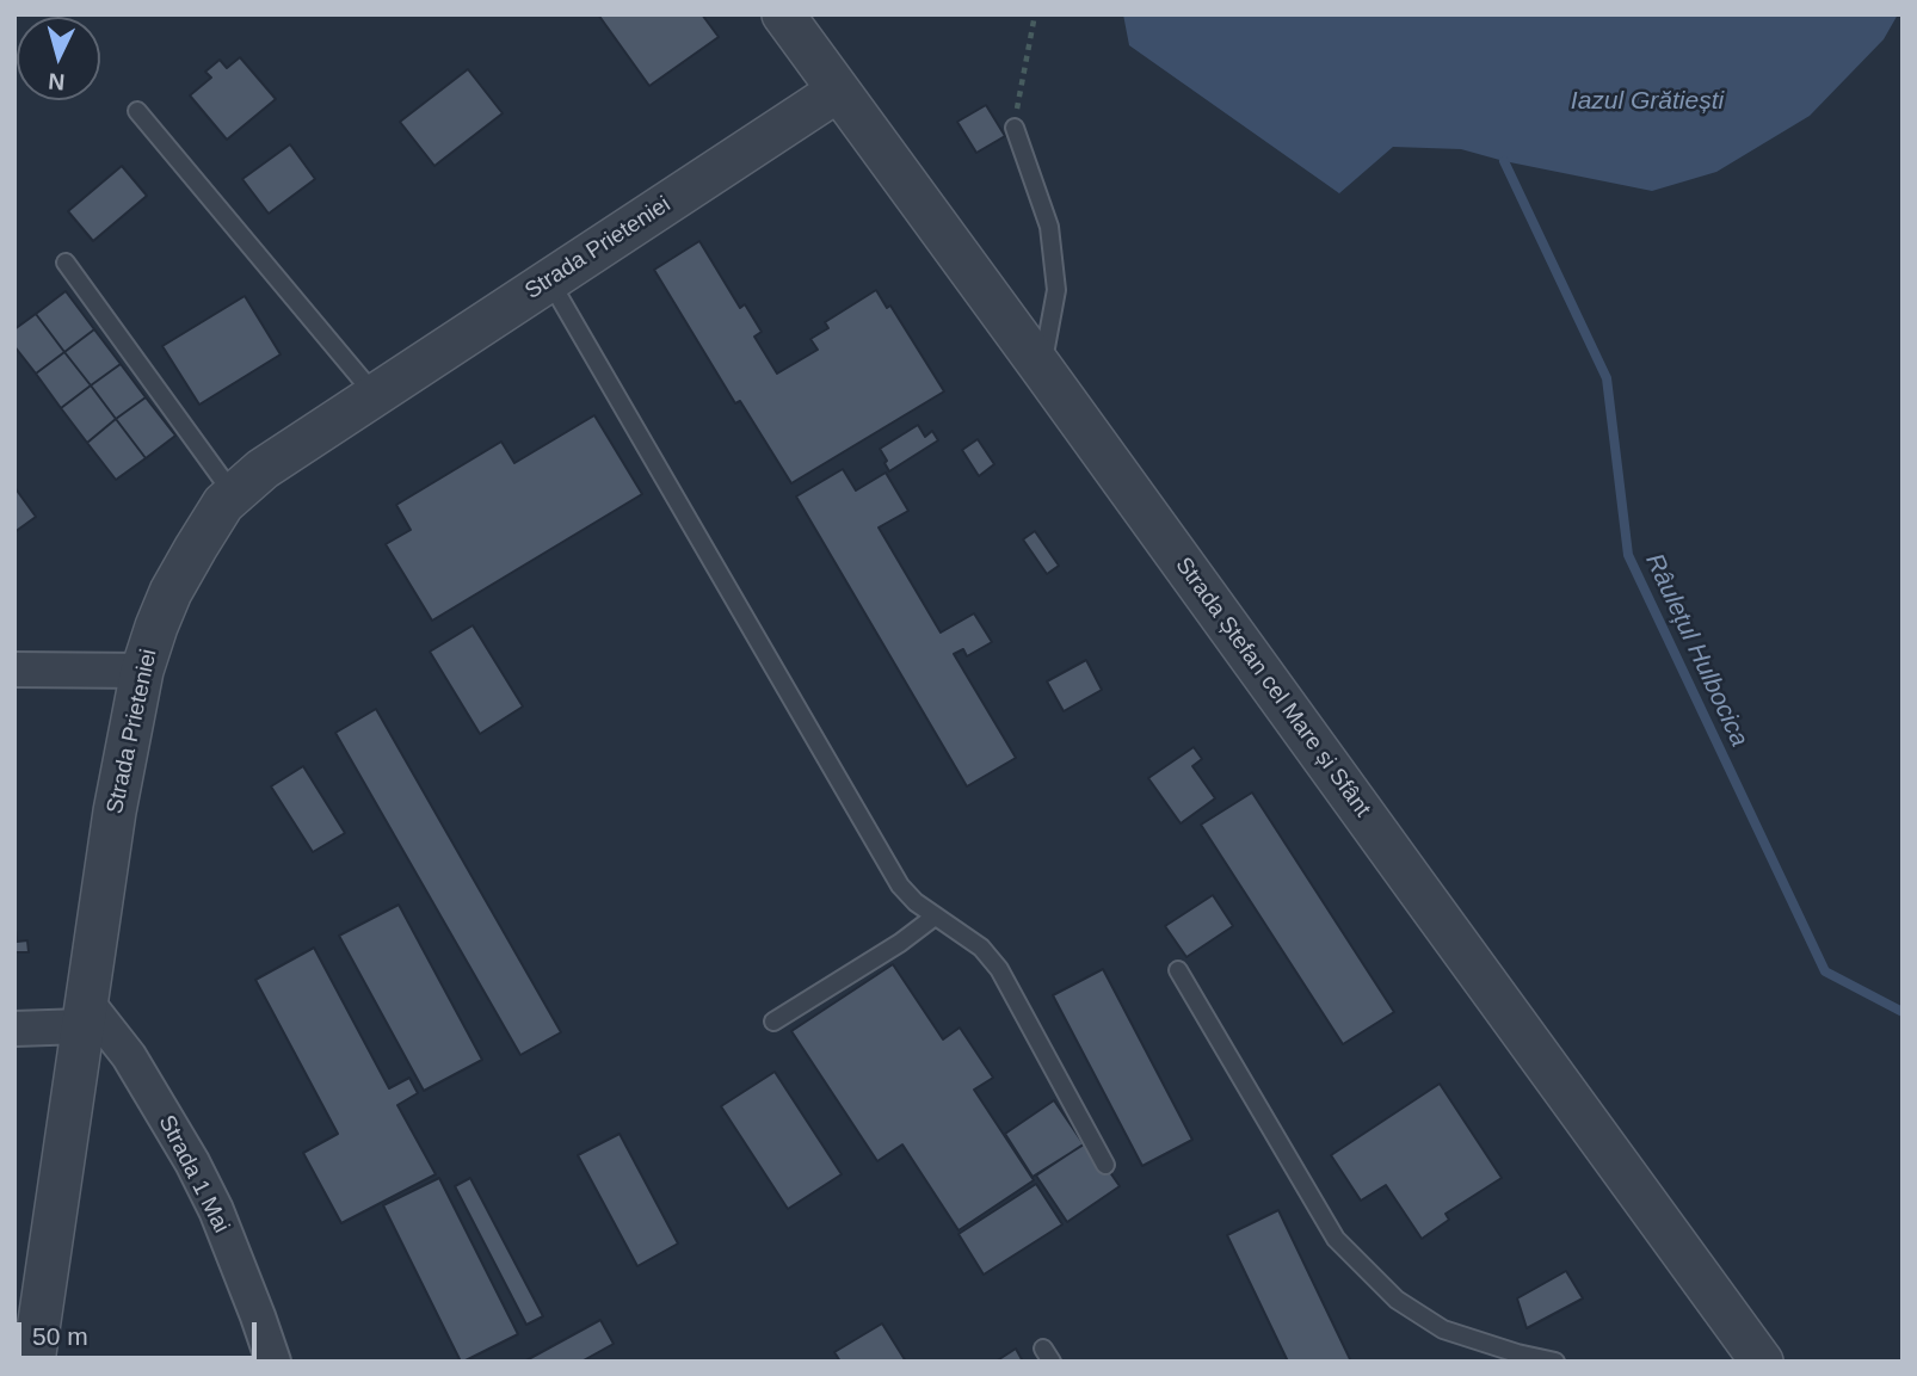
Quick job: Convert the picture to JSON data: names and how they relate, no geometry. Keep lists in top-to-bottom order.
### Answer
{
  "streets": {
    "street": ["Strada Prieteniei", "Strada Ștefan cel Mare și Sfânt", "Strada 1 Mai"]
  },
  "crossings": [
    ["Strada Prieteniei", "Strada Ștefan cel Mare și Sfânt"],
    ["Strada Prieteniei", "Strada 1 Mai"]
  ],
  "water": ["Iazul Grătiești", "Râulețul Hulbocica"],
  "scale_bar": "50 m",
  "north": "bottom"
}
